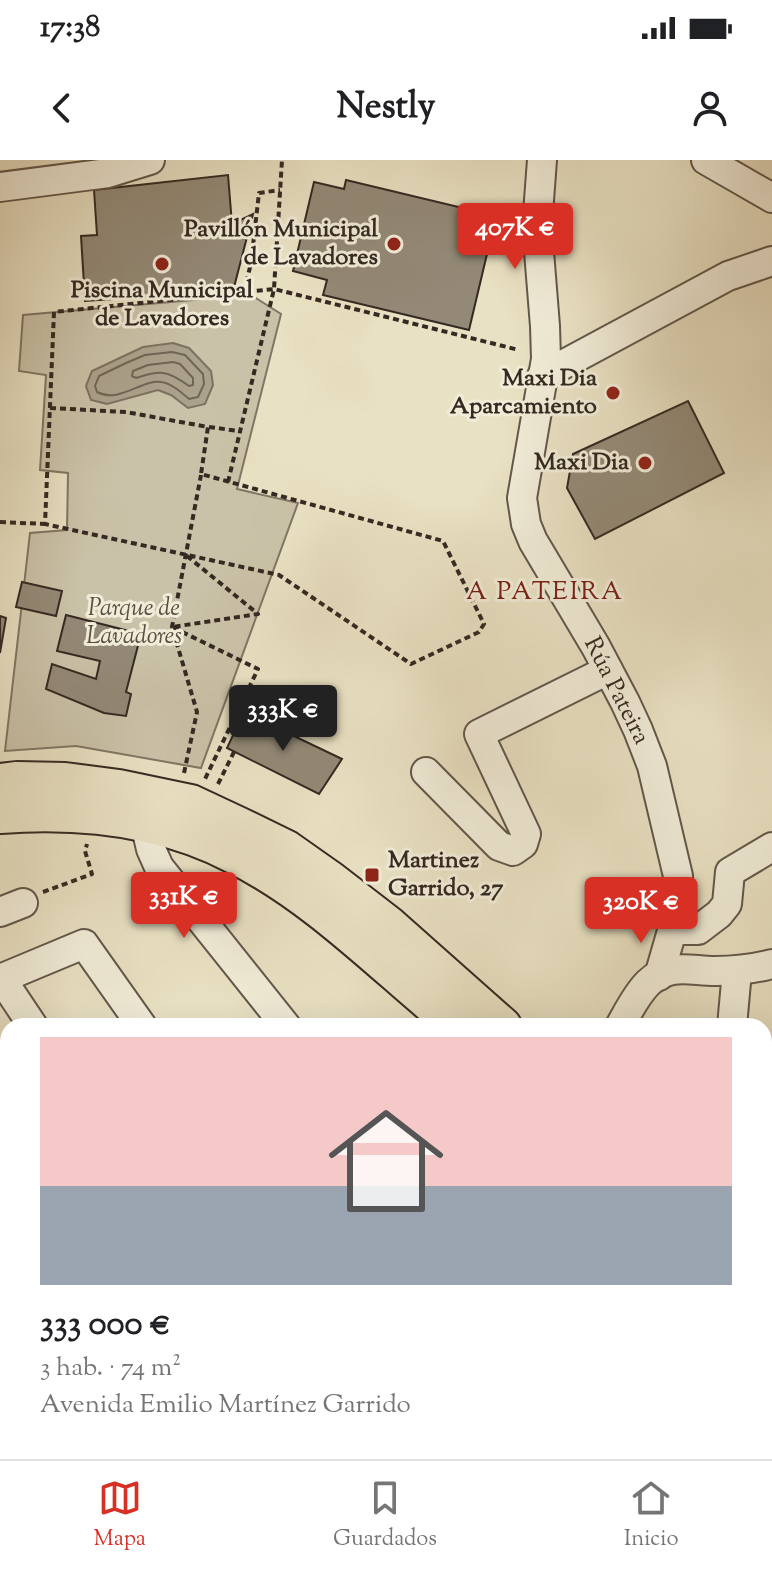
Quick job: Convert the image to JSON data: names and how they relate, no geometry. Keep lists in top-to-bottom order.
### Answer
{
  "streets": {
    "street": ["Rúa Pateira"]
  },
  "districts": ["A PATEIRA"],
  "parks": ["Parque de Lavadores"],
  "places": {
    "other": [
      "Pavillón Municipal de Lavadores",
      "Piscina Municipal de Lavadores",
      "Maxi Dia Aparcamiento",
      "Maxi Dia"
    ],
    "transit": ["Martinez Garrido, 27"]
  },
  "page": {
    "status": "17:38",
    "header": "Nestly",
    "price": [
      "407K €",
      "333K €",
      "331K €",
      "320K €"
    ],
    "list": [
      {
        "name": "333 000 €",
        "note": "3 hab. · 74 m² · Avenida Emilio Martínez Garrido"
      }
    ],
    "tabs": ["Mapa", "Guardados", "Inicio"]
  }
}
